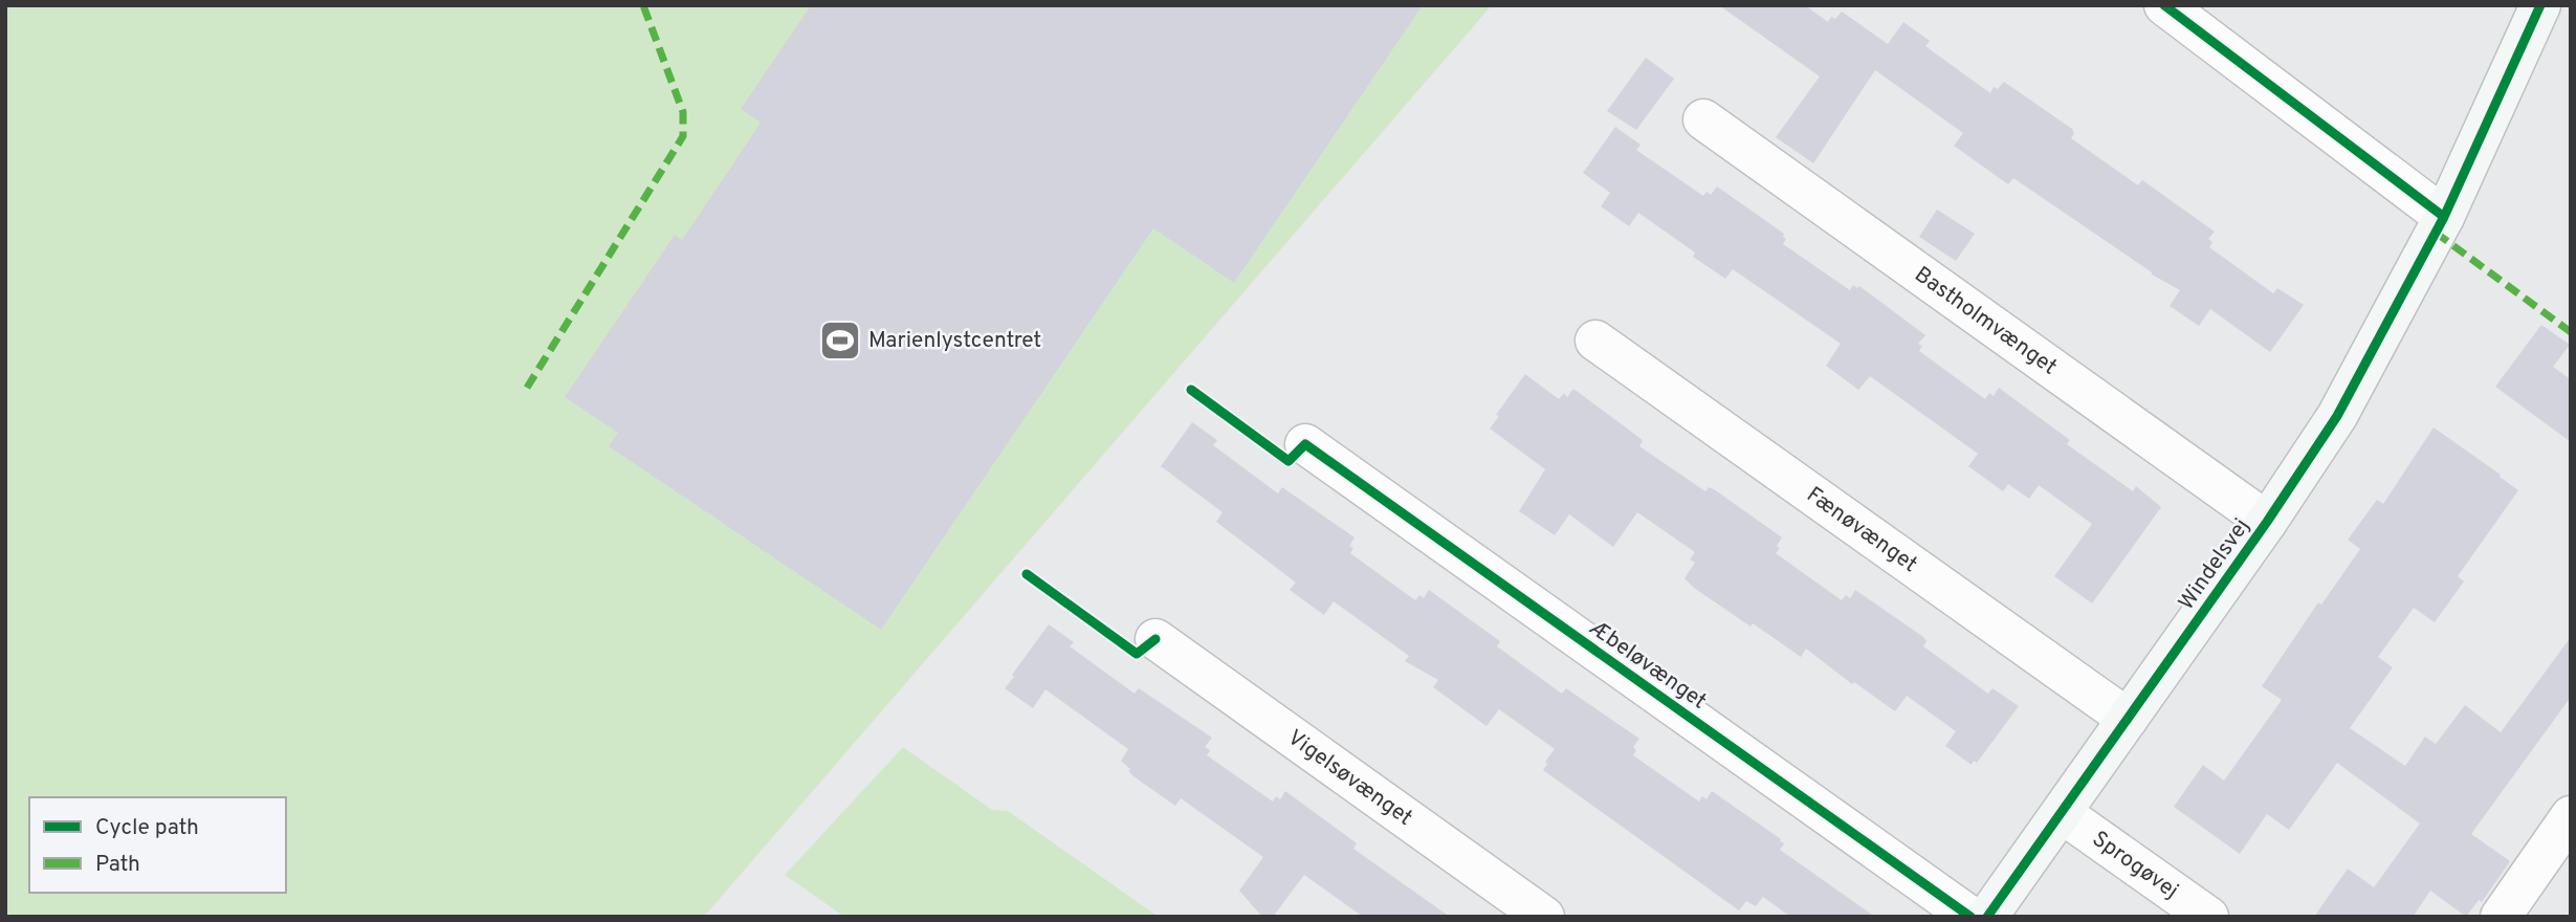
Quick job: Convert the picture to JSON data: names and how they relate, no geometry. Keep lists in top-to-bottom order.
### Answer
{
  "streets": {
    "street": [
      "Bastholmvænget",
      "Fænøvænget",
      "Windelsvej",
      "Æbeløvænget",
      "Vigelsøvænget",
      "Sprogøvej"
    ]
  },
  "crossings": [
    ["Bastholmvænget", "Windelsvej"],
    ["Fænøvænget", "Windelsvej"],
    ["Windelsvej", "Sprogøvej"]
  ],
  "places": {
    "sports": ["Marienlystcentret"]
  },
  "legend": ["Cycle path", "Path"]
}
